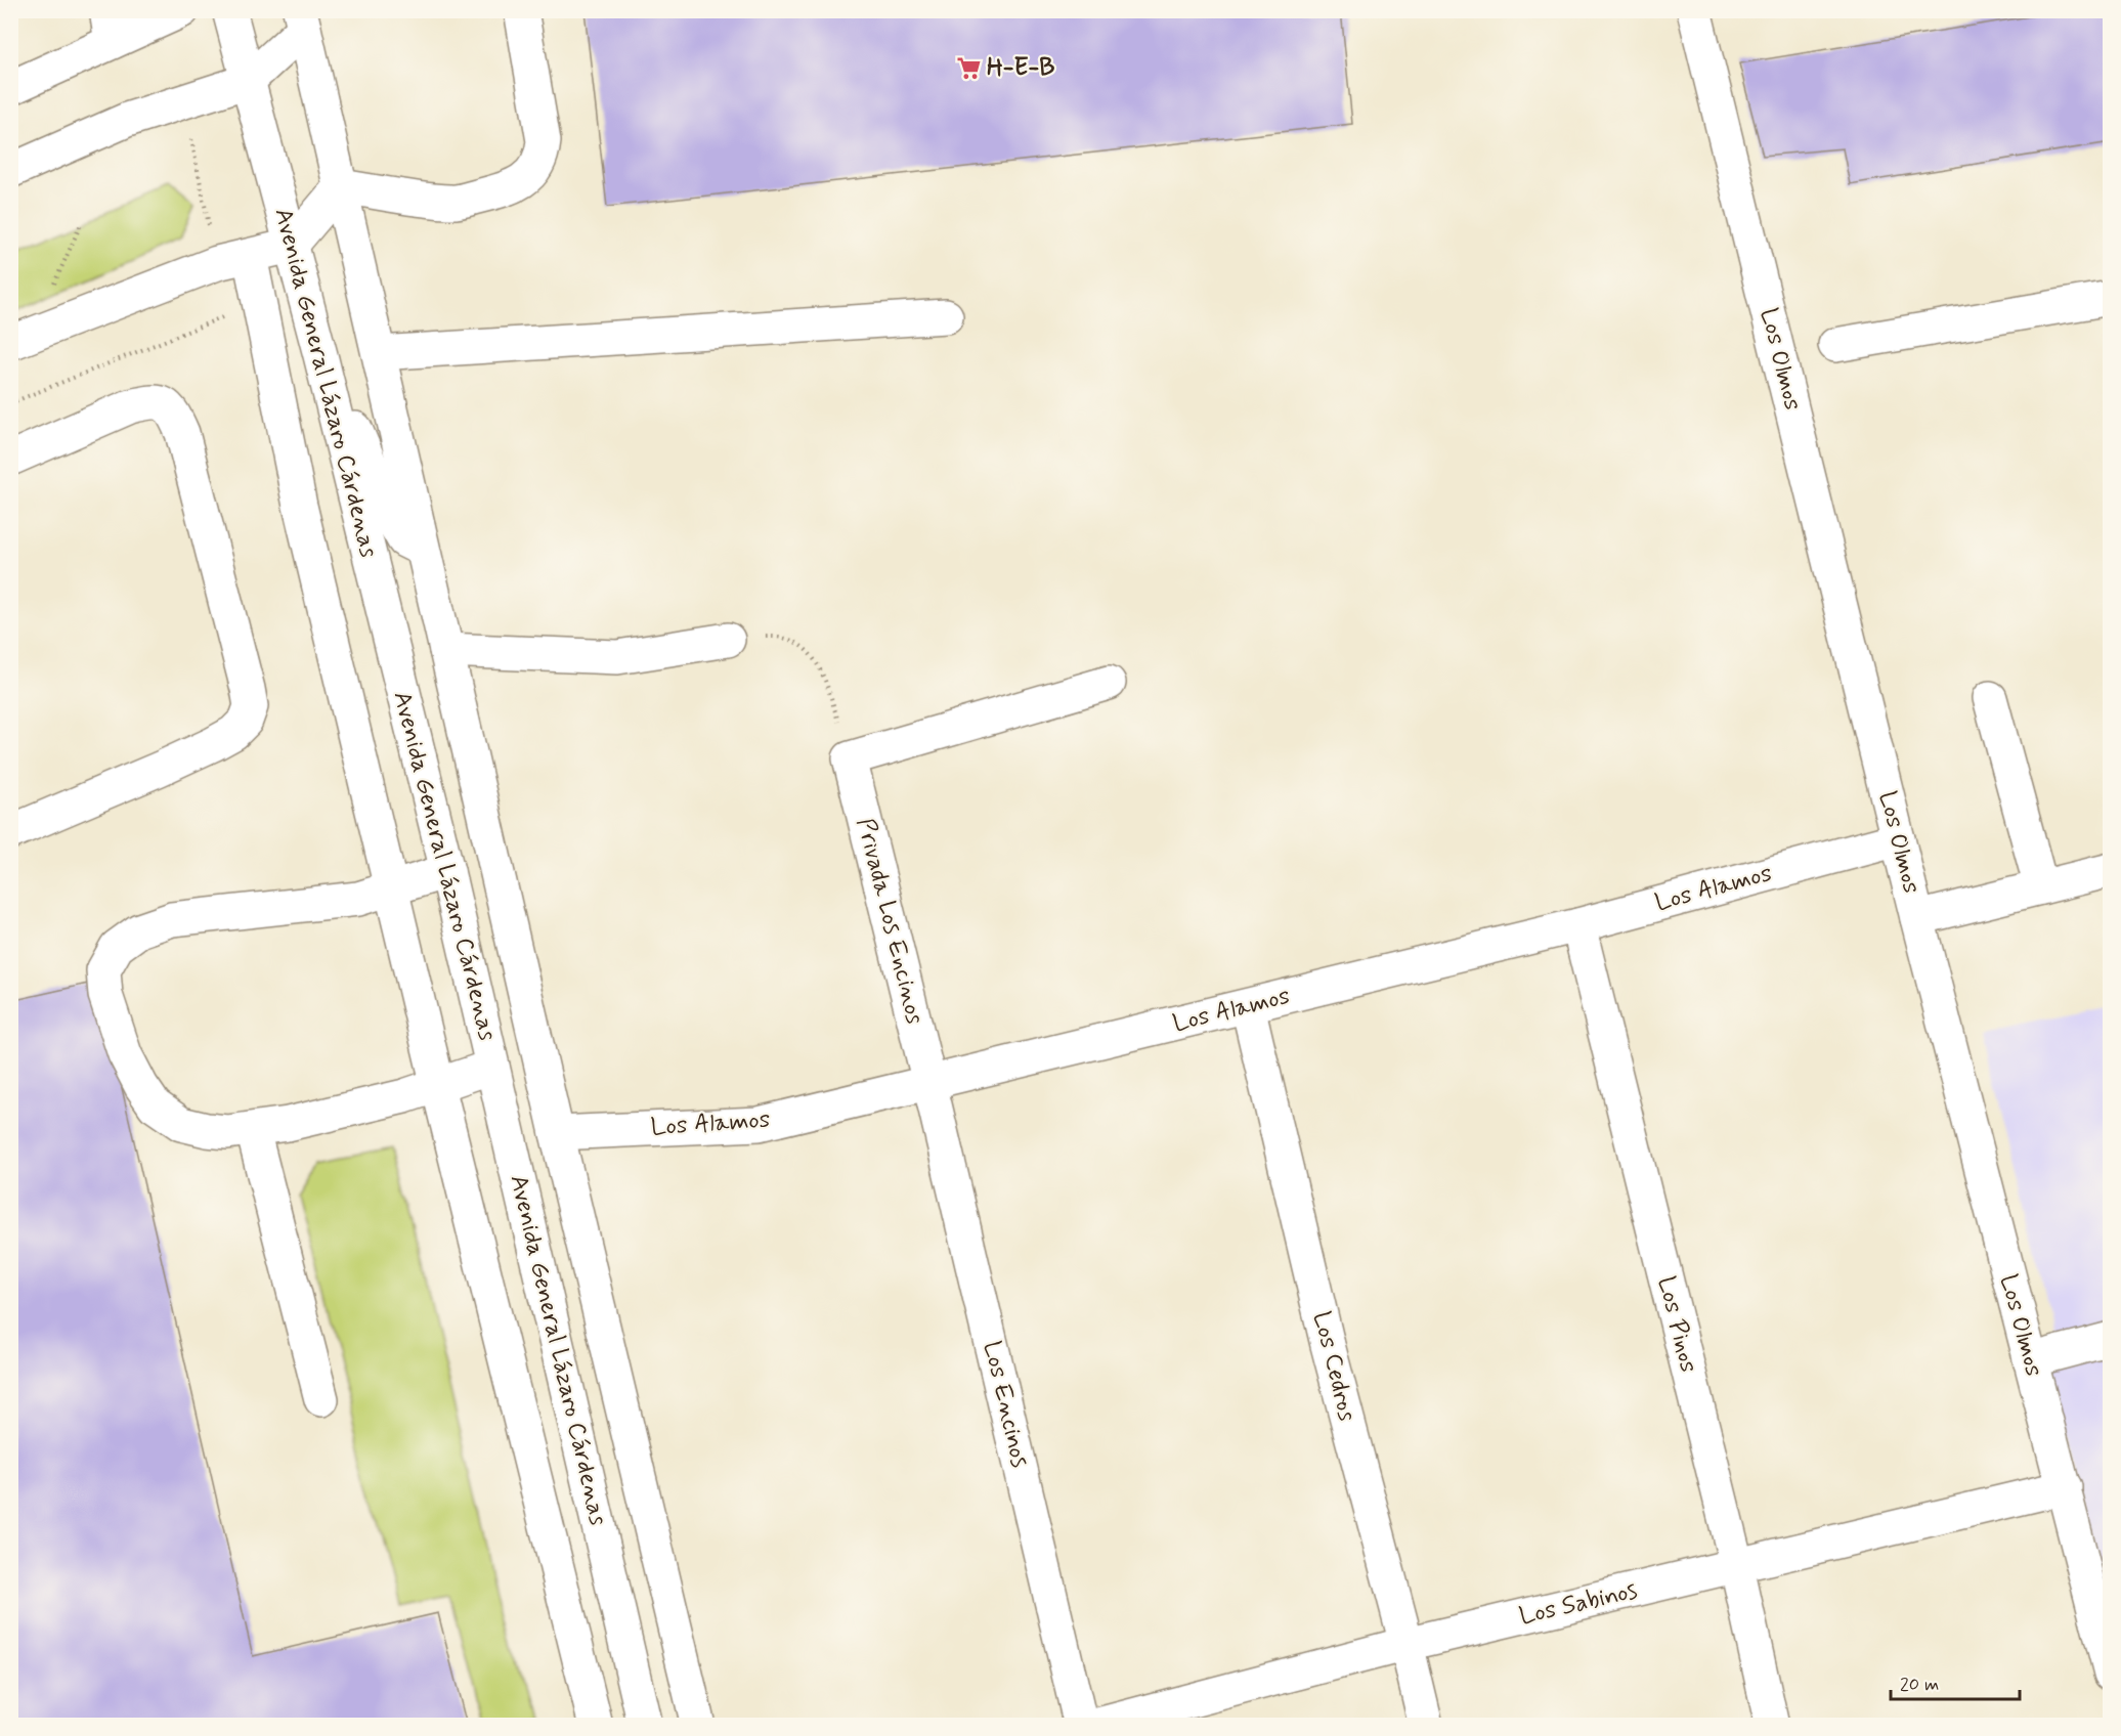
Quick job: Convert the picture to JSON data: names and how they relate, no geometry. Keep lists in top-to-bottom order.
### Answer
{
  "streets": {
    "street": [
      "Los Olmos",
      "Avenida General Lázaro Cárdenas",
      "Los Alamos",
      "Privada Los Encinos",
      "Los Pinos",
      "Los Cedros",
      "Los Encinos",
      "Los Sabinos"
    ]
  },
  "crossings": [
    ["Los Olmos", "Los Alamos"],
    ["Los Olmos", "Los Sabinos"],
    ["Avenida General Lázaro Cárdenas", "Los Alamos"],
    ["Los Alamos", "Privada Los Encinos"],
    ["Los Alamos", "Los Pinos"],
    ["Los Alamos", "Los Cedros"],
    ["Los Alamos", "Los Encinos"],
    ["Privada Los Encinos", "Los Encinos"],
    ["Los Pinos", "Los Sabinos"],
    ["Los Cedros", "Los Sabinos"]
  ],
  "places": {
    "supermarket": ["H-E-B"]
  },
  "scale_bar": "20 m"
}
